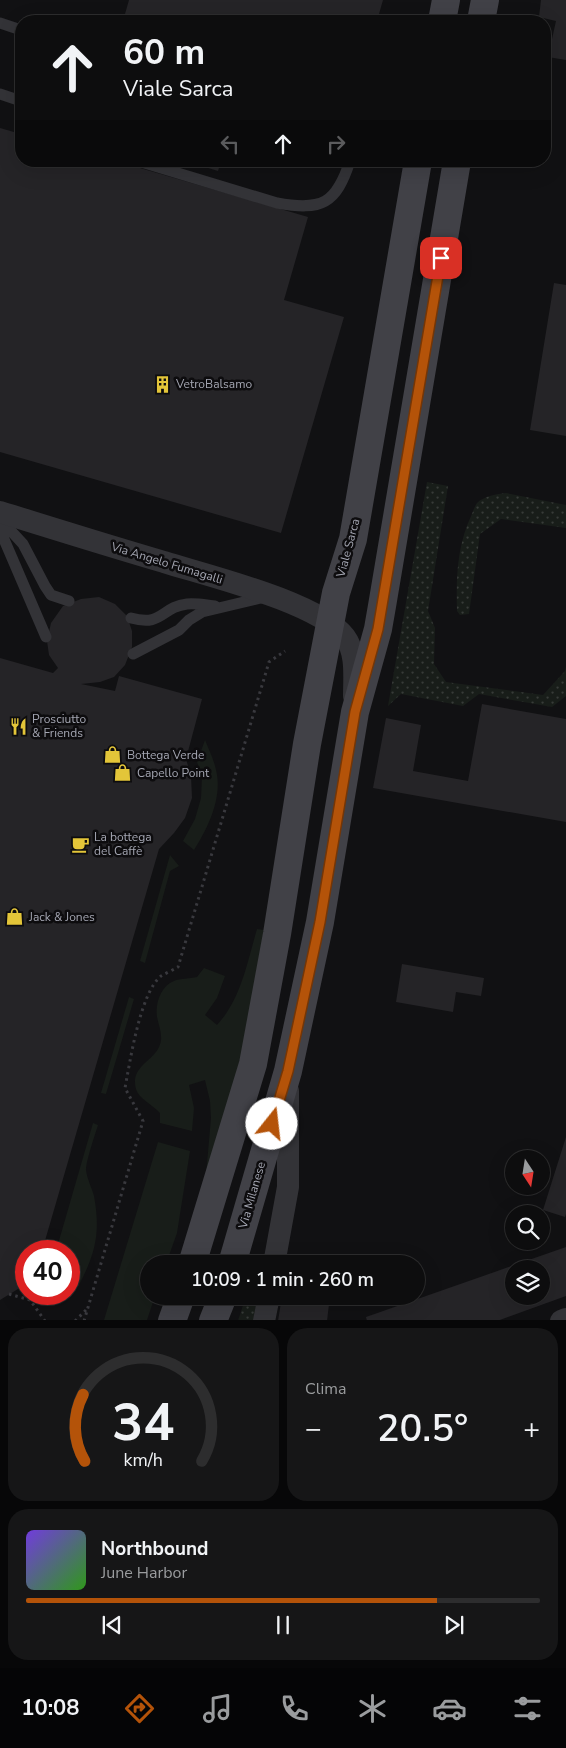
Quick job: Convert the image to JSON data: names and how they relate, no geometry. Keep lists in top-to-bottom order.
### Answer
{
  "streets": {
    "street": ["Viale Sarca", "Via Angelo Fumagalli", "Via Milanese"]
  },
  "crossings": [
    ["Viale Sarca", "Via Angelo Fumagalli"],
    ["Via Angelo Fumagalli", "Via Milanese"]
  ],
  "places": {
    "building": ["VetroBalsamo"],
    "restaurant": ["Prosciutto & Friends"],
    "shop": ["Bottega Verde", "Capello Point", "Jack & Jones"],
    "cafe": ["La bottega del Caffè"]
  },
  "north": "bottom",
  "page": {
    "turn": ["60 m", "Viale Sarca"],
    "limit": "40",
    "trip": "10:09 · 1 min · 260 m",
    "tile": "Clima",
    "heat": ["−", "20.5°", "+"],
    "song": ["Northbound", "June Harbor"],
    "tabs": "10:08",
    "gauge": ["34", "km/h"]
  }
}
